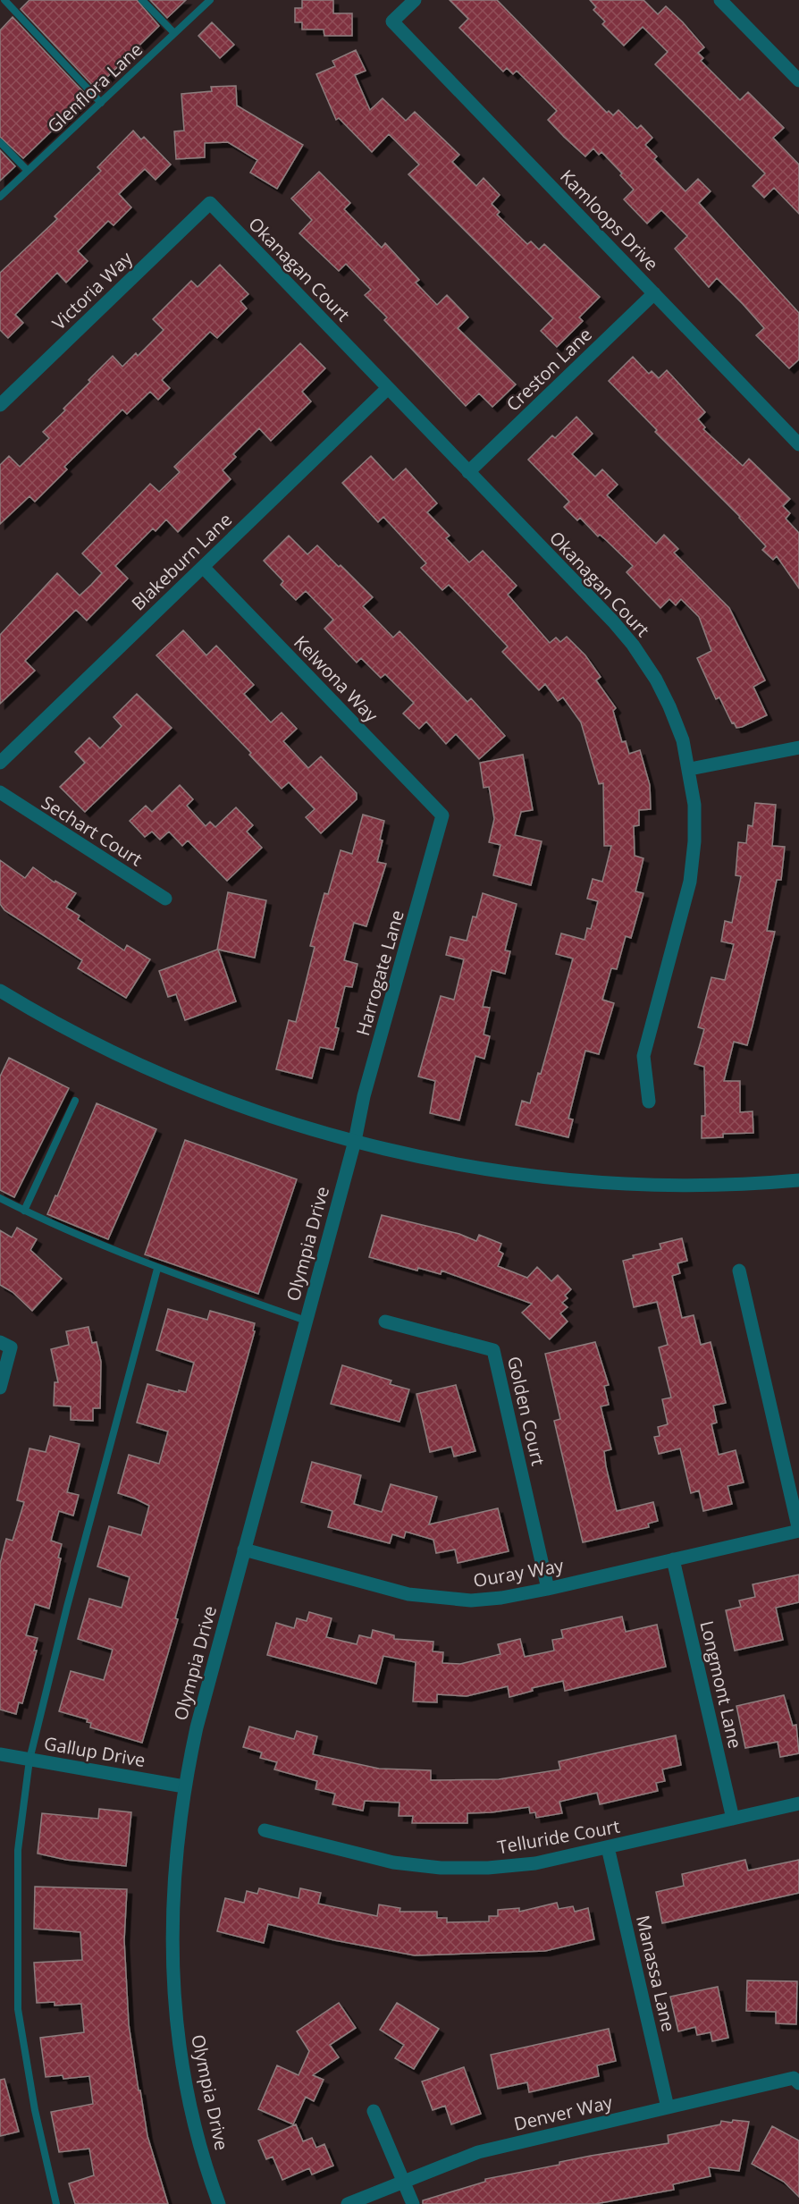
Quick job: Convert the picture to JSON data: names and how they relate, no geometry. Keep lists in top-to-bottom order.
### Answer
{
  "streets": {
    "street": [
      "Kamloops Drive",
      "Okanagan Court",
      "Victoria Way",
      "Creston Lane",
      "Blakeburn Lane",
      "Kelwona Way",
      "Sechart Court",
      "Harrogate Lane",
      "Olympia Drive",
      "Golden Court",
      "Ouray Way",
      "Longmont Lane",
      "Gallup Drive",
      "Telluride Court",
      "Manassa Lane",
      "Denver Way"
    ],
    "lane": ["Glenflora Lane"]
  },
  "crossings": [
    ["Kamloops Drive", "Creston Lane"],
    ["Okanagan Court", "Victoria Way"],
    ["Okanagan Court", "Creston Lane"],
    ["Okanagan Court", "Blakeburn Lane"],
    ["Blakeburn Lane", "Kelwona Way"],
    ["Kelwona Way", "Harrogate Lane"],
    ["Harrogate Lane", "Olympia Drive"],
    ["Olympia Drive", "Ouray Way"],
    ["Olympia Drive", "Gallup Drive"],
    ["Golden Court", "Ouray Way"],
    ["Ouray Way", "Longmont Lane"],
    ["Longmont Lane", "Telluride Court"],
    ["Telluride Court", "Manassa Lane"],
    ["Manassa Lane", "Denver Way"]
  ]
}
